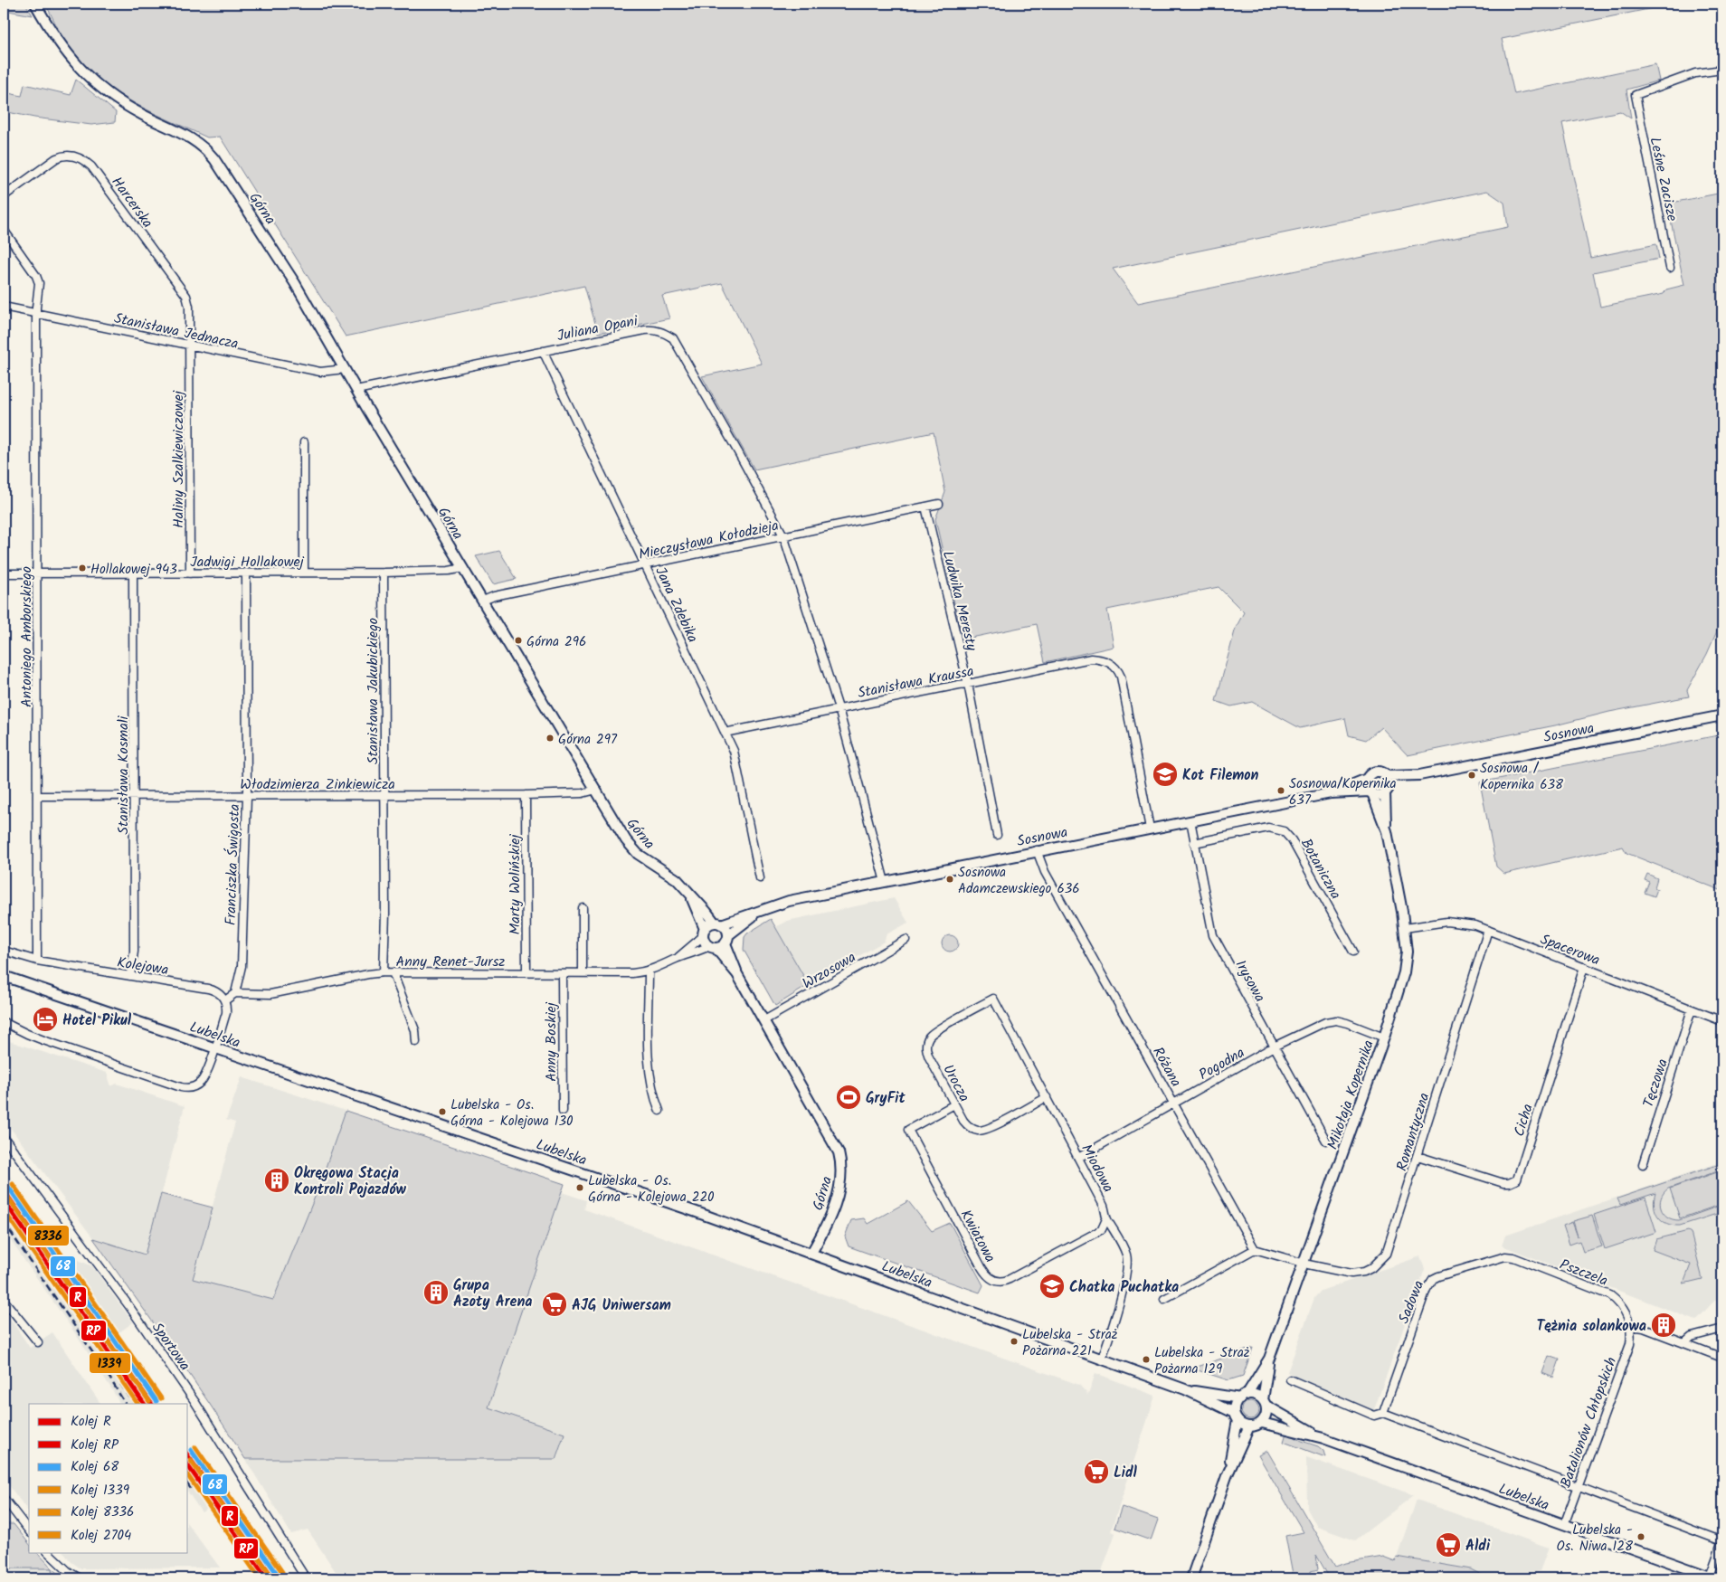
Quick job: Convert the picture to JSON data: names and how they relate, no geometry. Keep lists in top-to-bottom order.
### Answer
{
  "streets": {
    "street": [
      "Leśne Zacisze",
      "Harcerska",
      "Górna",
      "Juliana Opani",
      "Stanisława Jednacza",
      "Haliny Szalkiewiczowej",
      "Mieczysława Kołodzieja",
      "Jadwigi Hollakowej",
      "Ludwika Meresty",
      "Jana Zdebika",
      "Antoniego Amborskiego",
      "Stanisława Kraussa",
      "Stanisława Jakubickiego",
      "Sosnowa",
      "Stanisława Kosmali",
      "Włodzimierza Zinkiewicza",
      "Franciszka Świgosta",
      "Botaniczna",
      "Marty Wolińskiej",
      "Spacerowa",
      "Anny Renet-Jursz",
      "Kolejowa",
      "Wrzosowa",
      "Irysowa",
      "Lubelska",
      "Anny Boskiej",
      "Pogodna",
      "Różana",
      "Urocza",
      "Tęczowa",
      "Mikołaja Kopernika",
      "Cicha",
      "Romantyczna",
      "Miodowa",
      "Kwiatowa",
      "Pszczela",
      "Sadowa",
      "Sportowa",
      "Batalionów Chłopskich"
    ]
  },
  "crossings": [
    ["Harcerska", "Stanisława Jednacza"],
    ["Harcerska", "Haliny Szalkiewiczowej"],
    ["Górna", "Juliana Opani"],
    ["Górna", "Stanisława Jednacza"],
    ["Górna", "Mieczysława Kołodzieja"],
    ["Górna", "Jadwigi Hollakowej"],
    ["Górna", "Sosnowa"],
    ["Górna", "Włodzimierza Zinkiewicza"],
    ["Górna", "Anny Renet-Jursz"],
    ["Górna", "Wrzosowa"],
    ["Górna", "Lubelska"],
    ["Juliana Opani", "Mieczysława Kołodzieja"],
    ["Juliana Opani", "Jana Zdebika"],
    ["Juliana Opani", "Stanisława Kraussa"],
    ["Juliana Opani", "Sosnowa"],
    ["Stanisława Jednacza", "Haliny Szalkiewiczowej"],
    ["Stanisława Jednacza", "Antoniego Amborskiego"],
    ["Haliny Szalkiewiczowej", "Jadwigi Hollakowej"],
    ["Mieczysława Kołodzieja", "Ludwika Meresty"],
    ["Mieczysława Kołodzieja", "Jana Zdebika"],
    ["Jadwigi Hollakowej", "Antoniego Amborskiego"],
    ["Jadwigi Hollakowej", "Stanisława Jakubickiego"],
    ["Jadwigi Hollakowej", "Stanisława Kosmali"],
    ["Jadwigi Hollakowej", "Franciszka Świgosta"],
    ["Ludwika Meresty", "Stanisława Kraussa"],
    ["Jana Zdebika", "Stanisława Kraussa"],
    ["Antoniego Amborskiego", "Włodzimierza Zinkiewicza"],
    ["Antoniego Amborskiego", "Kolejowa"],
    ["Stanisława Kraussa", "Sosnowa"],
    ["Stanisława Jakubickiego", "Włodzimierza Zinkiewicza"],
    ["Stanisława Jakubickiego", "Anny Renet-Jursz"],
    ["Sosnowa", "Anny Renet-Jursz"],
    ["Sosnowa", "Irysowa"],
    ["Sosnowa", "Różana"],
    ["Sosnowa", "Mikołaja Kopernika"],
    ["Stanisława Kosmali", "Włodzimierza Zinkiewicza"],
    ["Stanisława Kosmali", "Kolejowa"],
    ["Włodzimierza Zinkiewicza", "Franciszka Świgosta"],
    ["Włodzimierza Zinkiewicza", "Marty Wolińskiej"],
    ["Franciszka Świgosta", "Anny Renet-Jursz"],
    ["Botaniczna", "Irysowa"],
    ["Marty Wolińskiej", "Anny Renet-Jursz"],
    ["Spacerowa", "Tęczowa"],
    ["Spacerowa", "Mikołaja Kopernika"],
    ["Spacerowa", "Cicha"],
    ["Spacerowa", "Romantyczna"],
    ["Anny Renet-Jursz", "Anny Boskiej"],
    ["Irysowa", "Pogodna"],
    ["Lubelska", "Mikołaja Kopernika"],
    ["Lubelska", "Miodowa"],
    ["Lubelska", "Batalionów Chłopskich"],
    ["Pogodna", "Różana"],
    ["Pogodna", "Mikołaja Kopernika"],
    ["Pogodna", "Miodowa"],
    ["Urocza", "Miodowa"],
    ["Urocza", "Kwiatowa"],
    ["Mikołaja Kopernika", "Romantyczna"],
    ["Cicha", "Romantyczna"],
    ["Miodowa", "Kwiatowa"],
    ["Pszczela", "Sadowa"],
    ["Pszczela", "Batalionów Chłopskich"]
  ],
  "places": {
    "other": [
      "Hollakowej 943",
      "Górna 296",
      "Górna 297",
      "Sosnowa / Kopernika 638",
      "Sosnowa/Kopernika 637",
      "Sosnowa Adamczewskiego 636",
      "Lubelska - Os. Górna - Kolejowa 130",
      "Lubelska - Os. Górna - Kolejowa 220",
      "Lubelska - Straż Pożarna 221",
      "Lubelska - Straż Pożarna 129",
      "Lubelska - Os. Niwa 128"
    ],
    "school or university": ["Kot Filemon", "Chatka Puchatka"],
    "hotel": ["Hotel Pikul"],
    "sports": ["GryFit"],
    "building": ["Okręgowa Stacja Kontroli Pojazdów", "Grupa Azoty Arena", "Tężnia solankowa"],
    "supermarket": ["AJG Uniwersam", "Lidl", "Aldi"]
  },
  "lines": [
    "rail line 8336",
    "rail line 68",
    "rail line R",
    "rail line 2704",
    "rail line RP",
    "rail line 1339"
  ],
  "legend": [
    "Kolej R",
    "Kolej RP",
    "Kolej 68",
    "Kolej 1339",
    "Kolej 8336",
    "Kolej 2704"
  ]
}
